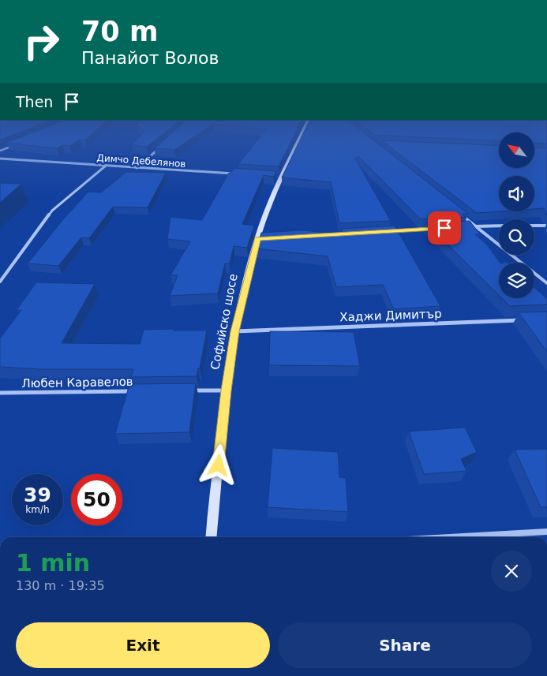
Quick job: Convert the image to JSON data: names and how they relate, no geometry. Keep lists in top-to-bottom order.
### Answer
{
  "streets": {
    "main road": ["Софийско шосе"],
    "street": ["Димчо Дебелянов", "Хаджи Димитър", "Любен Каравелов"]
  },
  "crossings": [
    ["Хаджи Димитър", "Софийско шосе"]
  ],
  "north": "top left",
  "page": {
    "turn": ["70 m", "Панайот Волов"],
    "then": "Then",
    "speed": "39 km/h",
    "limit": "50",
    "heading": ["1 min", "130 m · 19:35"],
    "buttons": ["Exit", "Share"]
  }
}
